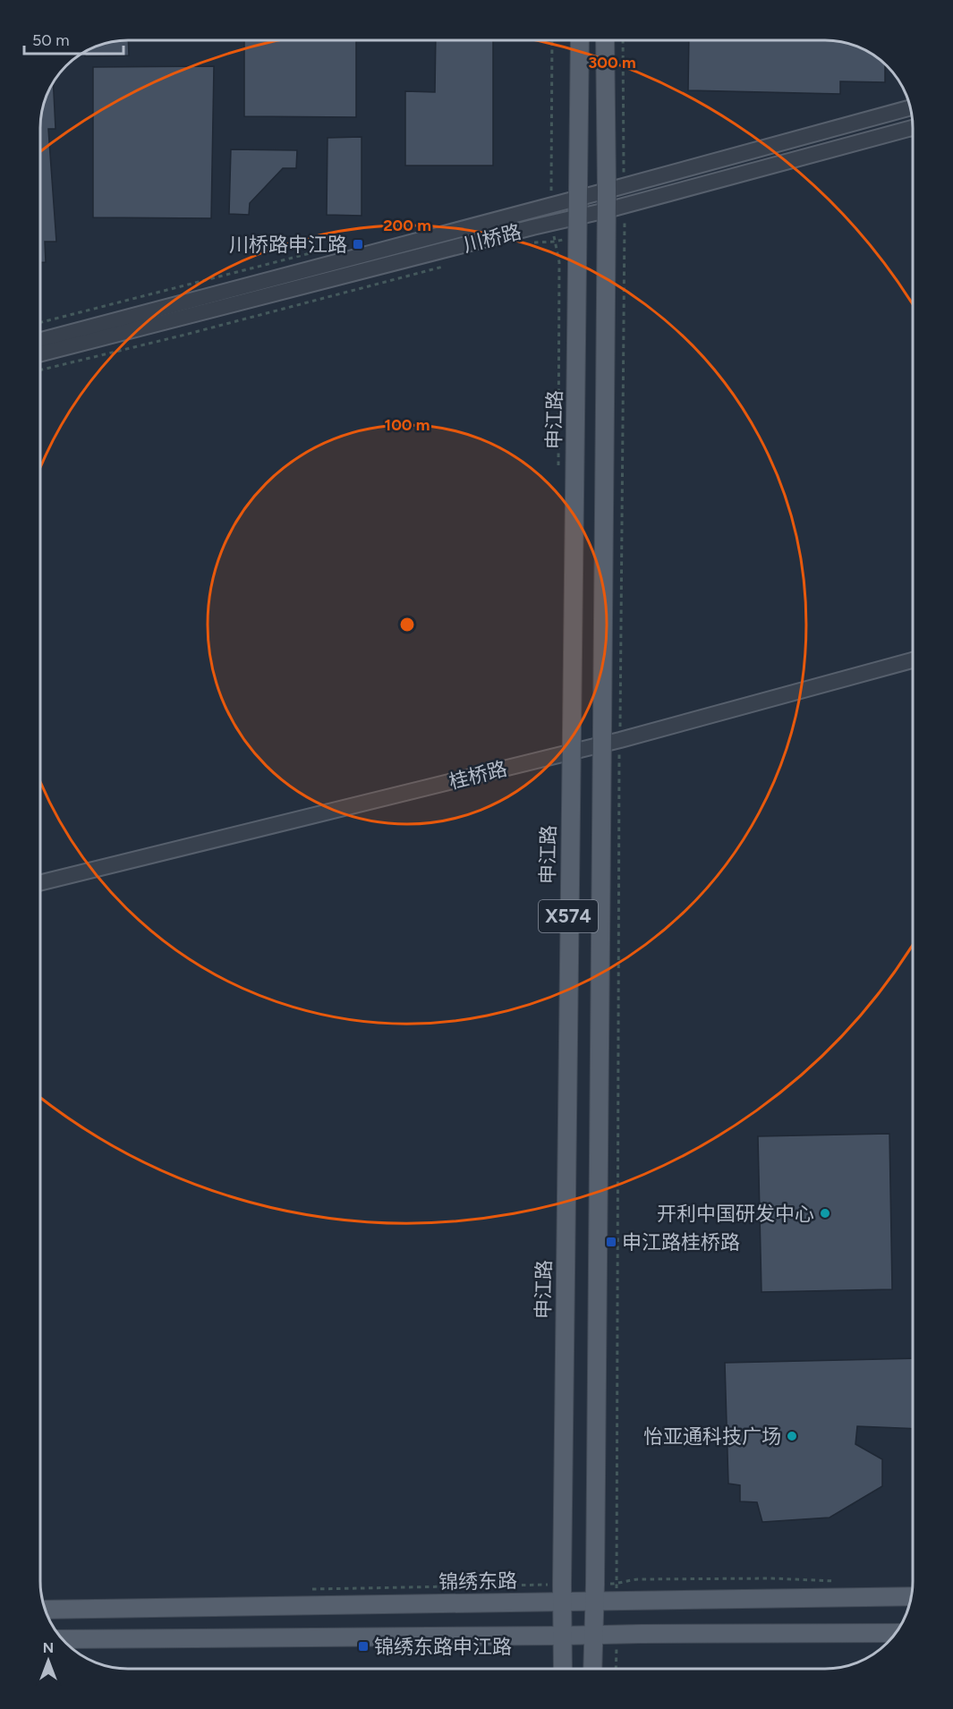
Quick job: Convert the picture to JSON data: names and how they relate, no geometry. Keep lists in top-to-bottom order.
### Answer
{
  "streets": {
    "main road": ["申江路", "X574", "锦绣东路"],
    "street": ["川桥路", "桂桥路"]
  },
  "crossings": [
    ["川桥路", "申江路"],
    ["川桥路", "X574"],
    ["申江路", "桂桥路"],
    ["申江路", "锦绣东路"],
    ["桂桥路", "X574"],
    ["X574", "锦绣东路"]
  ],
  "places": {
    "transit": ["川桥路申江路", "申江路桂桥路", "锦绣东路申江路"],
    "other": ["开利中国研发中心", "怡亚通科技广场"]
  },
  "scale_bar": "50 m",
  "north": "top",
  "rings": ["300 m", "200 m", "100 m"]
}
